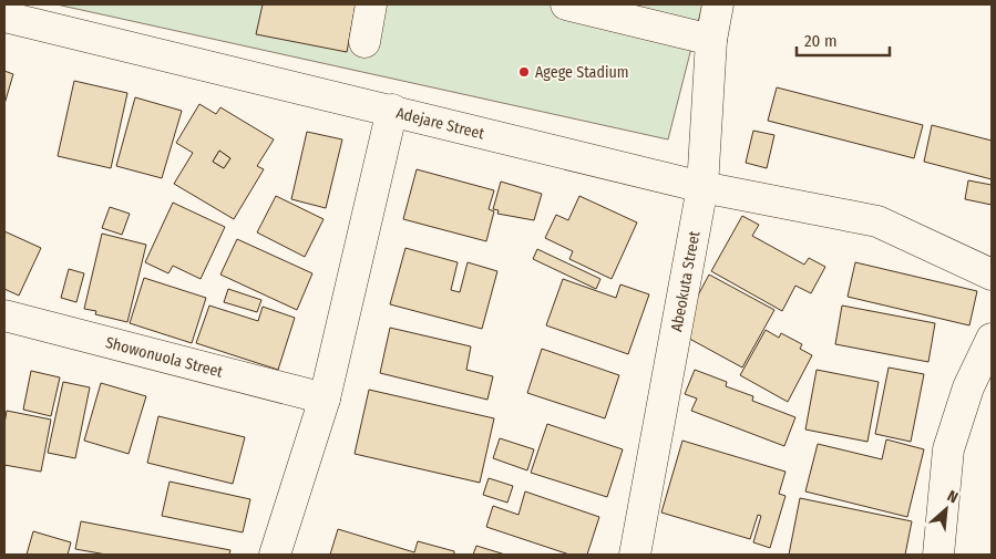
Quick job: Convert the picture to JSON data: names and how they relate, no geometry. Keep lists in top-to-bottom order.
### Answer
{
  "streets": {
    "street": ["Adejare Street", "Abeokuta Street", "Showonuola Street"]
  },
  "crossings": [
    ["Adejare Street", "Abeokuta Street"]
  ],
  "places": ["Agege Stadium"],
  "scale_bar": "20 m",
  "north": "top right"
}
